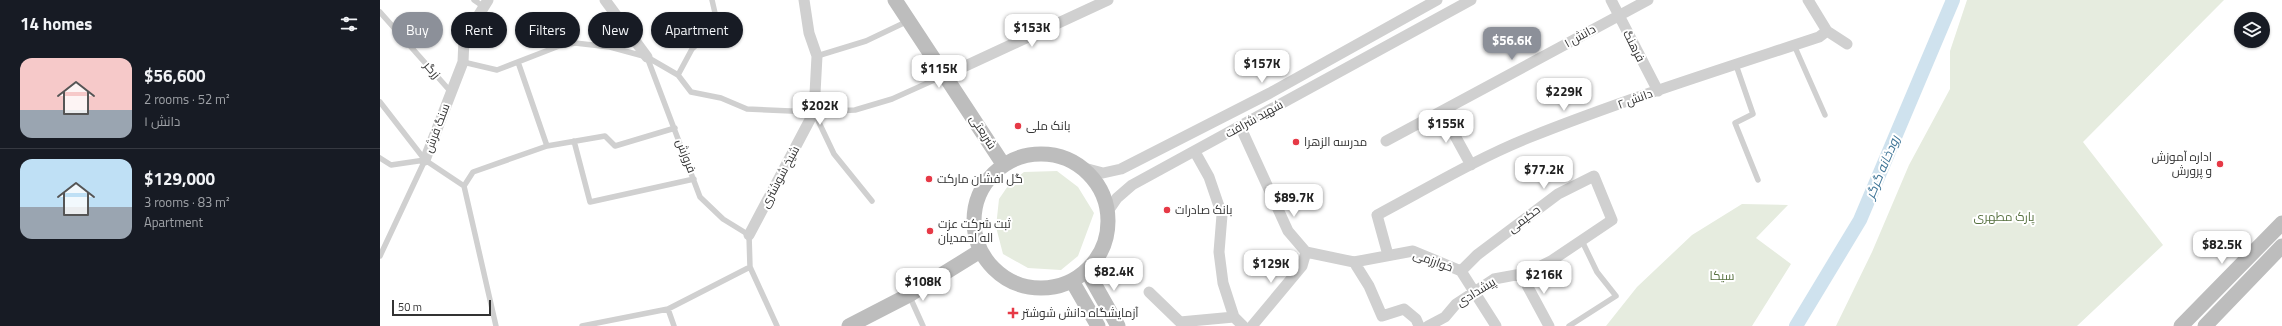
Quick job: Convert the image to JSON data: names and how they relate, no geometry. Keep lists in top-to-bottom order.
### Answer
{
  "streets": {
    "main road": ["شریعتی"],
    "street": [
      "دانش ۱",
      "فرهنگ",
      "دانش ۲",
      "شهید شرافت",
      "سنگ فرش",
      "شیخ شوشتری",
      "حکیمی",
      "خوارزمی",
      "پیشدادی"
    ],
    "lane": ["زرگر", "فروزش"]
  },
  "crossings": [
    ["دانش ۱", "فرهنگ"],
    ["فرهنگ", "دانش ۲"],
    ["زرگر", "سنگ فرش"],
    ["دانش ۲", "خوارزمی"],
    ["شهید شرافت", "شریعتی"],
    ["فروزش", "شیخ شوشتری"],
    ["حکیمی", "خوارزمی"],
    ["حکیمی", "پیشدادی"],
    ["خوارزمی", "پیشدادی"]
  ],
  "water": ["رودخانه گرگر"],
  "parks": ["پارک مطهری", "سیکا"],
  "places": {
    "other": [
      "بانک ملی",
      "مدرسه الزهرا",
      "اداره آموزش و پرورش",
      "گل افشان مارکت",
      "بانک صادرات",
      "ثبت شرکت عزت اله احمدیان"
    ],
    "health": ["آزمایشگاه دانش شوشتر"]
  },
  "scale_bar": "50 m",
  "page": {
    "heading": "14 homes",
    "chip": [
      "Buy",
      "Rent",
      "Filters",
      "New",
      "Apartment"
    ],
    "price": [
      "$153K",
      "$56.6K",
      "$157K",
      "$115K",
      "$229K",
      "$202K",
      "$155K",
      "$77.2K",
      "$89.7K",
      "$82.5K",
      "$129K",
      "$82.4K",
      "$216K",
      "$108K"
    ],
    "list": [
      {
        "name": "$56,600",
        "note": "2 rooms · 52 m² · دانش ۱"
      },
      {
        "name": "$129,000",
        "note": "3 rooms · 83 m² · Apartment"
      }
    ],
    "scale": "50 m"
  }
}
